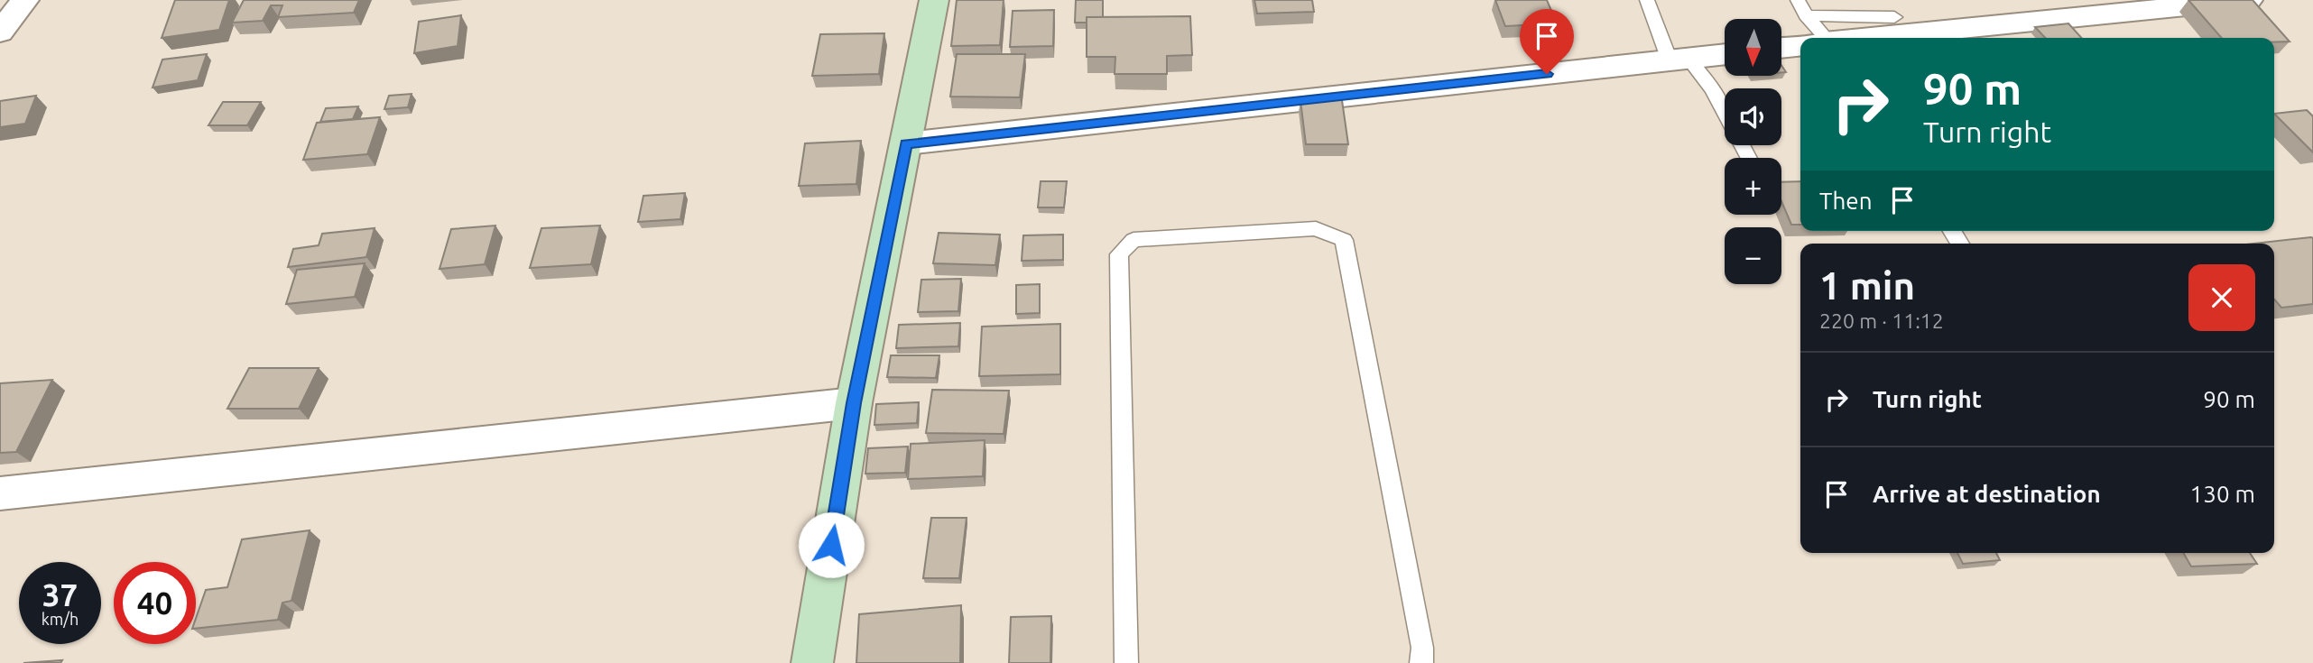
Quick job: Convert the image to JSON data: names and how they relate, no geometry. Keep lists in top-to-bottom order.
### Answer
{
  "north": "bottom",
  "page": {
    "map_buttons": ["+", "−"],
    "turn": ["90 m", "Turn right"],
    "then": "Then",
    "heading": ["1 min", "220 m · 11:12"],
    "list": [
      {
        "name": "Turn right",
        "value": "90 m"
      },
      {
        "name": "Arrive at destination",
        "value": "130 m"
      }
    ],
    "speed": "37 km/h",
    "limit": "40"
  }
}
